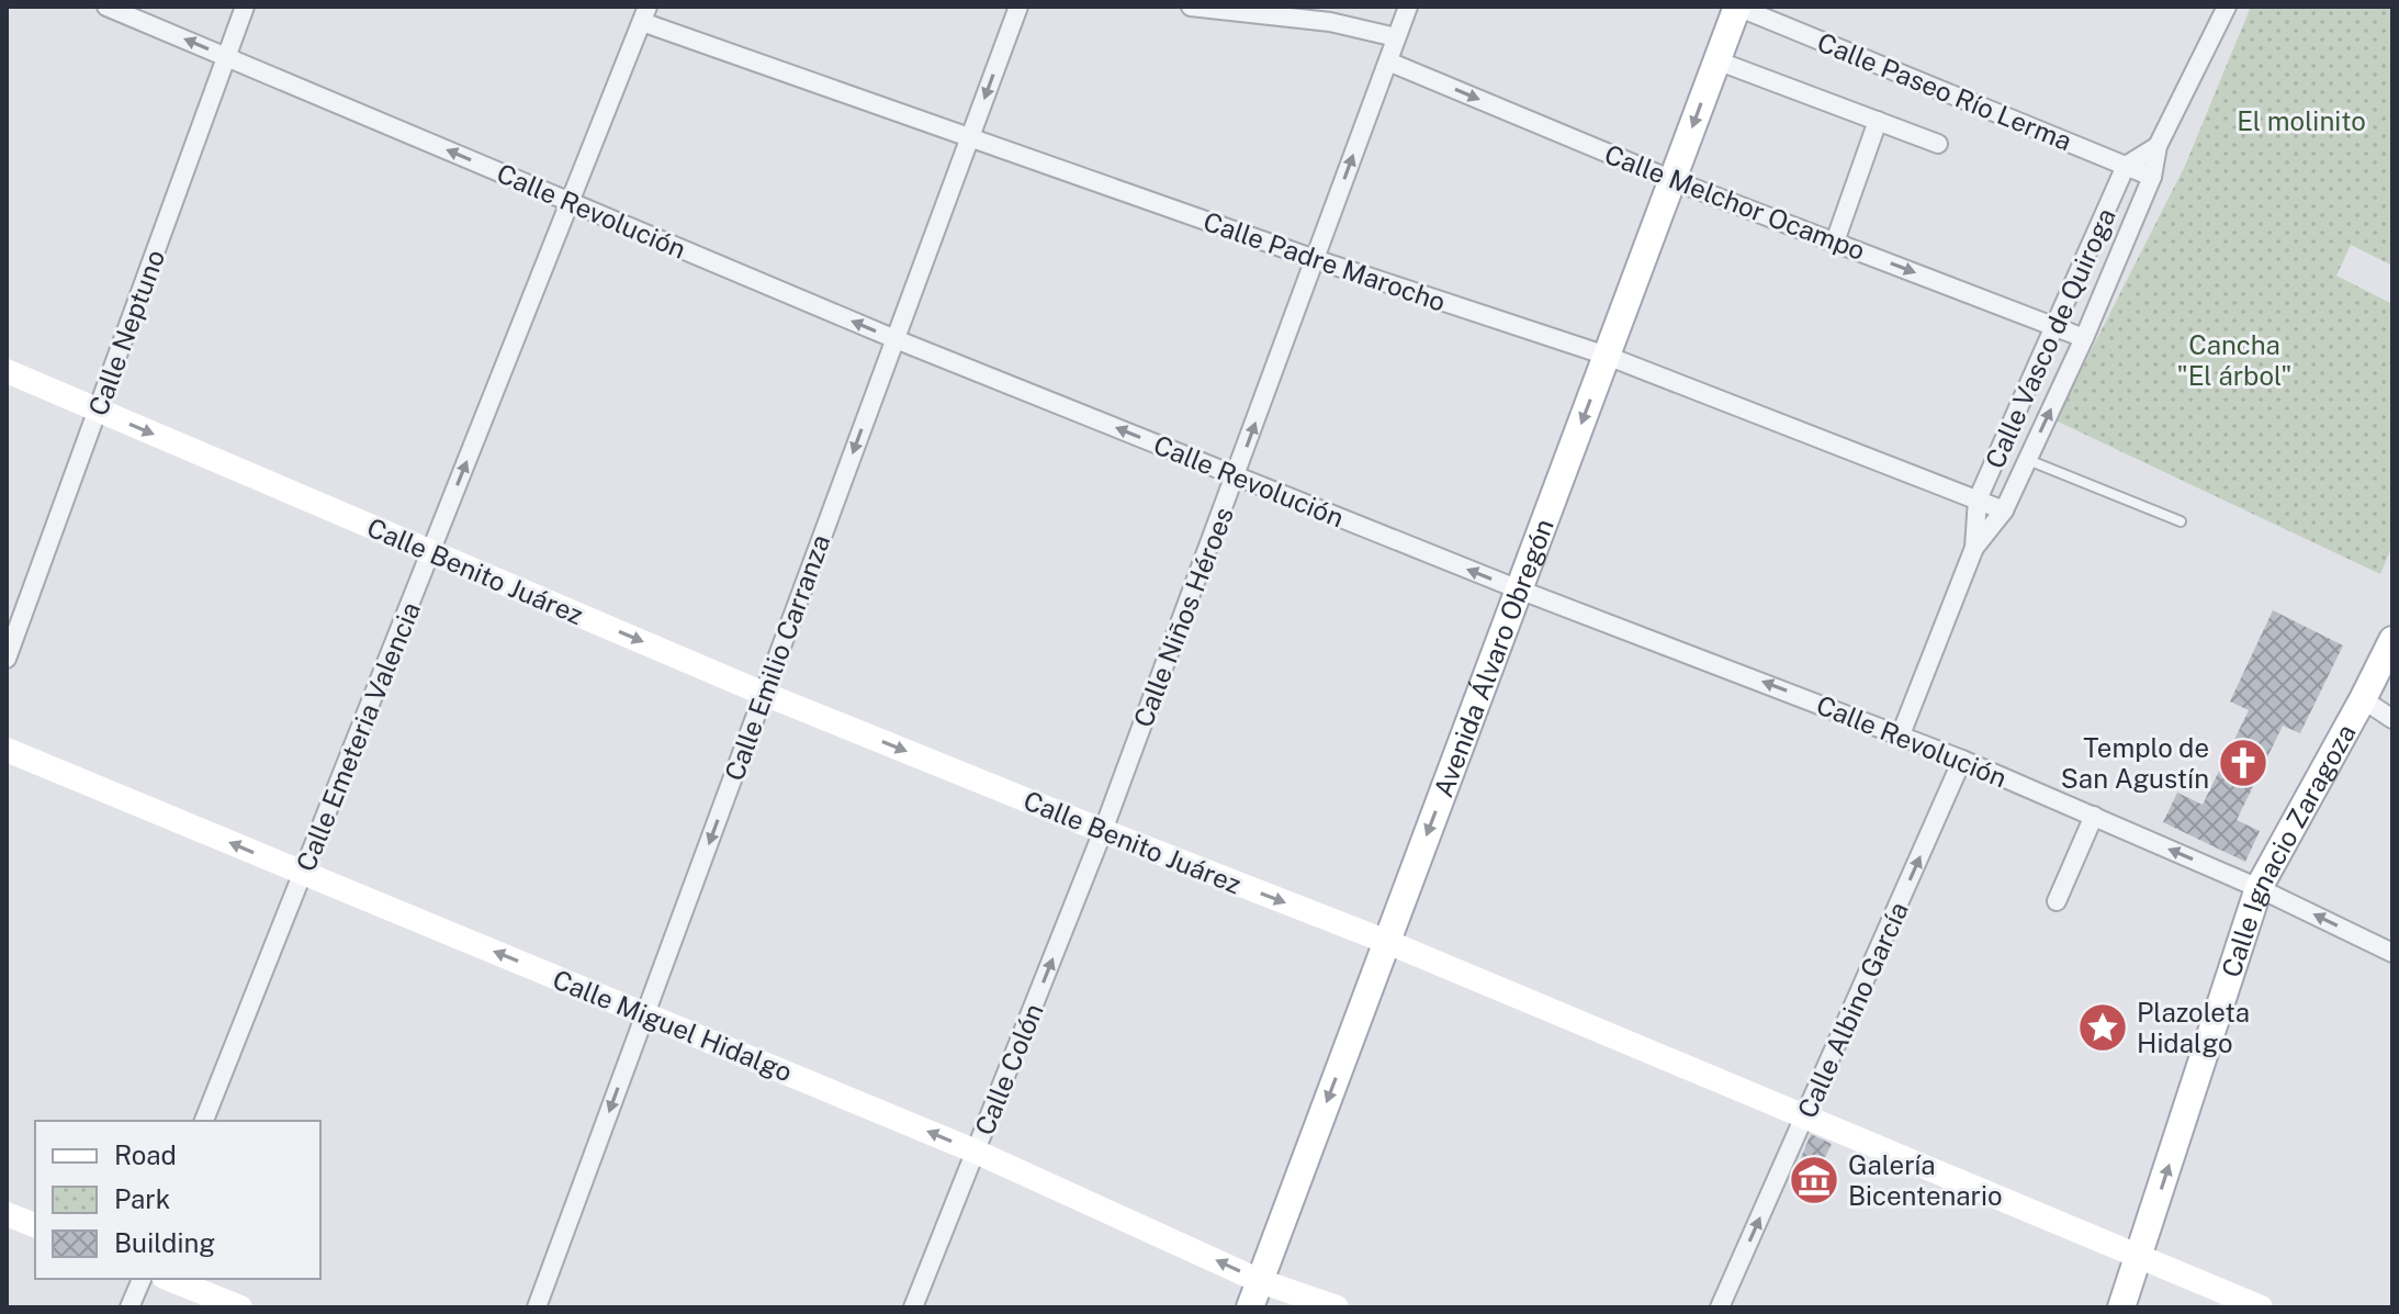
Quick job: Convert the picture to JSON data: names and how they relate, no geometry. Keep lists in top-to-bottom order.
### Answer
{
  "streets": {
    "main road": ["Avenida Álvaro Obregón", "Calle Ignacio Zaragoza"],
    "street": [
      "Calle Paseo Río Lerma",
      "Calle Melchor Ocampo",
      "Calle Revolución",
      "Calle Padre Marocho",
      "Calle Neptuno",
      "Calle Vasco de Quiroga",
      "Calle Benito Juárez",
      "Calle Niños Héroes",
      "Calle Emilio Carranza",
      "Calle Emeteria Valencia",
      "Calle Albino García",
      "Calle Miguel Hidalgo",
      "Calle Colón"
    ]
  },
  "crossings": [
    ["Calle Paseo Río Lerma", "Calle Vasco de Quiroga"],
    ["Calle Paseo Río Lerma", "Avenida Álvaro Obregón"],
    ["Calle Melchor Ocampo", "Calle Vasco de Quiroga"],
    ["Calle Melchor Ocampo", "Calle Niños Héroes"],
    ["Calle Melchor Ocampo", "Avenida Álvaro Obregón"],
    ["Calle Revolución", "Calle Neptuno"],
    ["Calle Revolución", "Calle Vasco de Quiroga"],
    ["Calle Revolución", "Calle Niños Héroes"],
    ["Calle Revolución", "Calle Emilio Carranza"],
    ["Calle Revolución", "Avenida Álvaro Obregón"],
    ["Calle Revolución", "Calle Emeteria Valencia"],
    ["Calle Revolución", "Calle Ignacio Zaragoza"],
    ["Calle Revolución", "Calle Albino García"],
    ["Calle Padre Marocho", "Calle Vasco de Quiroga"],
    ["Calle Padre Marocho", "Calle Niños Héroes"],
    ["Calle Padre Marocho", "Calle Emilio Carranza"],
    ["Calle Padre Marocho", "Avenida Álvaro Obregón"],
    ["Calle Padre Marocho", "Calle Emeteria Valencia"],
    ["Calle Neptuno", "Calle Benito Juárez"],
    ["Calle Benito Juárez", "Calle Niños Héroes"],
    ["Calle Benito Juárez", "Calle Emilio Carranza"],
    ["Calle Benito Juárez", "Avenida Álvaro Obregón"],
    ["Calle Benito Juárez", "Calle Emeteria Valencia"],
    ["Calle Benito Juárez", "Calle Ignacio Zaragoza"],
    ["Calle Benito Juárez", "Calle Albino García"],
    ["Calle Benito Juárez", "Calle Colón"],
    ["Calle Niños Héroes", "Calle Colón"],
    ["Calle Emilio Carranza", "Calle Miguel Hidalgo"],
    ["Avenida Álvaro Obregón", "Calle Miguel Hidalgo"],
    ["Calle Emeteria Valencia", "Calle Miguel Hidalgo"],
    ["Calle Miguel Hidalgo", "Calle Colón"]
  ],
  "one_way": [
    "Calle Melchor Ocampo",
    "Calle Revolución",
    "Calle Benito Juárez",
    "Calle Niños Héroes",
    "Calle Emilio Carranza",
    "Avenida Álvaro Obregón",
    "Calle Ignacio Zaragoza",
    "Calle Albino García",
    "Calle Miguel Hidalgo",
    "Calle Colón"
  ],
  "parks": ["El molinito", "Cancha \"El árbol\""],
  "places": {
    "church": ["Templo de San Agustín"],
    "place": ["Plazoleta Hidalgo"],
    "museum": ["Galería Bicentenario"]
  },
  "legend": ["Road", "Park", "Building"]
}
